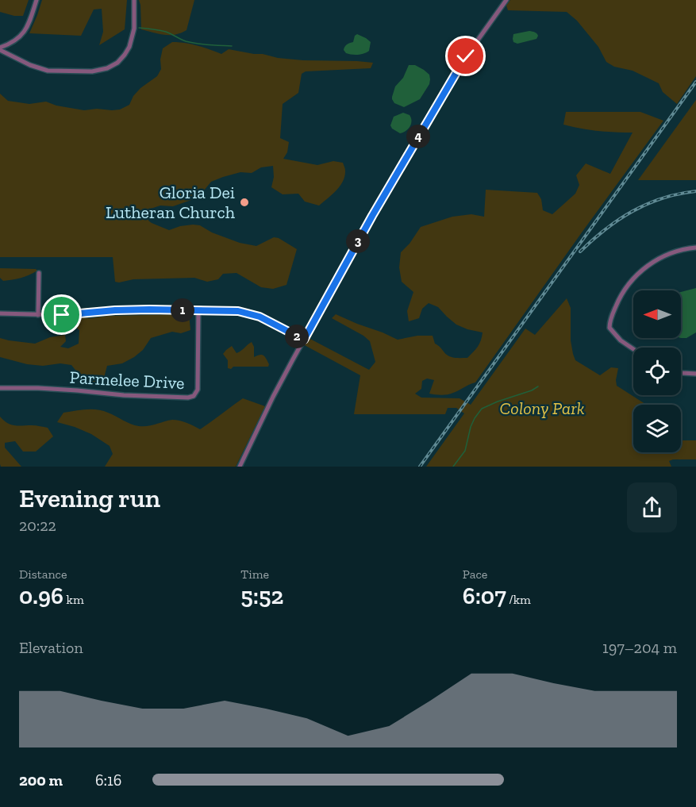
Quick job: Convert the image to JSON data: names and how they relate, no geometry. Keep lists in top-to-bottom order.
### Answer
{
  "streets": {
    "street": ["Parmelee Drive"]
  },
  "parks": ["Colony Park"],
  "places": ["Gloria Dei Lutheran Church"],
  "north": "left",
  "page": {
    "pins": [
      "4",
      "3",
      "1",
      "2"
    ],
    "heading": ["Evening run", "20:22"],
    "stats": [
      ["Distance", "0.96 km"],
      ["Time", "5:52"],
      ["Pace", "6:07 /km"]
    ],
    "chart": ["Elevation", "197–204 m"],
    "list": [
      {
        "name": "200 m",
        "note": "6:16"
      }
    ]
  }
}
